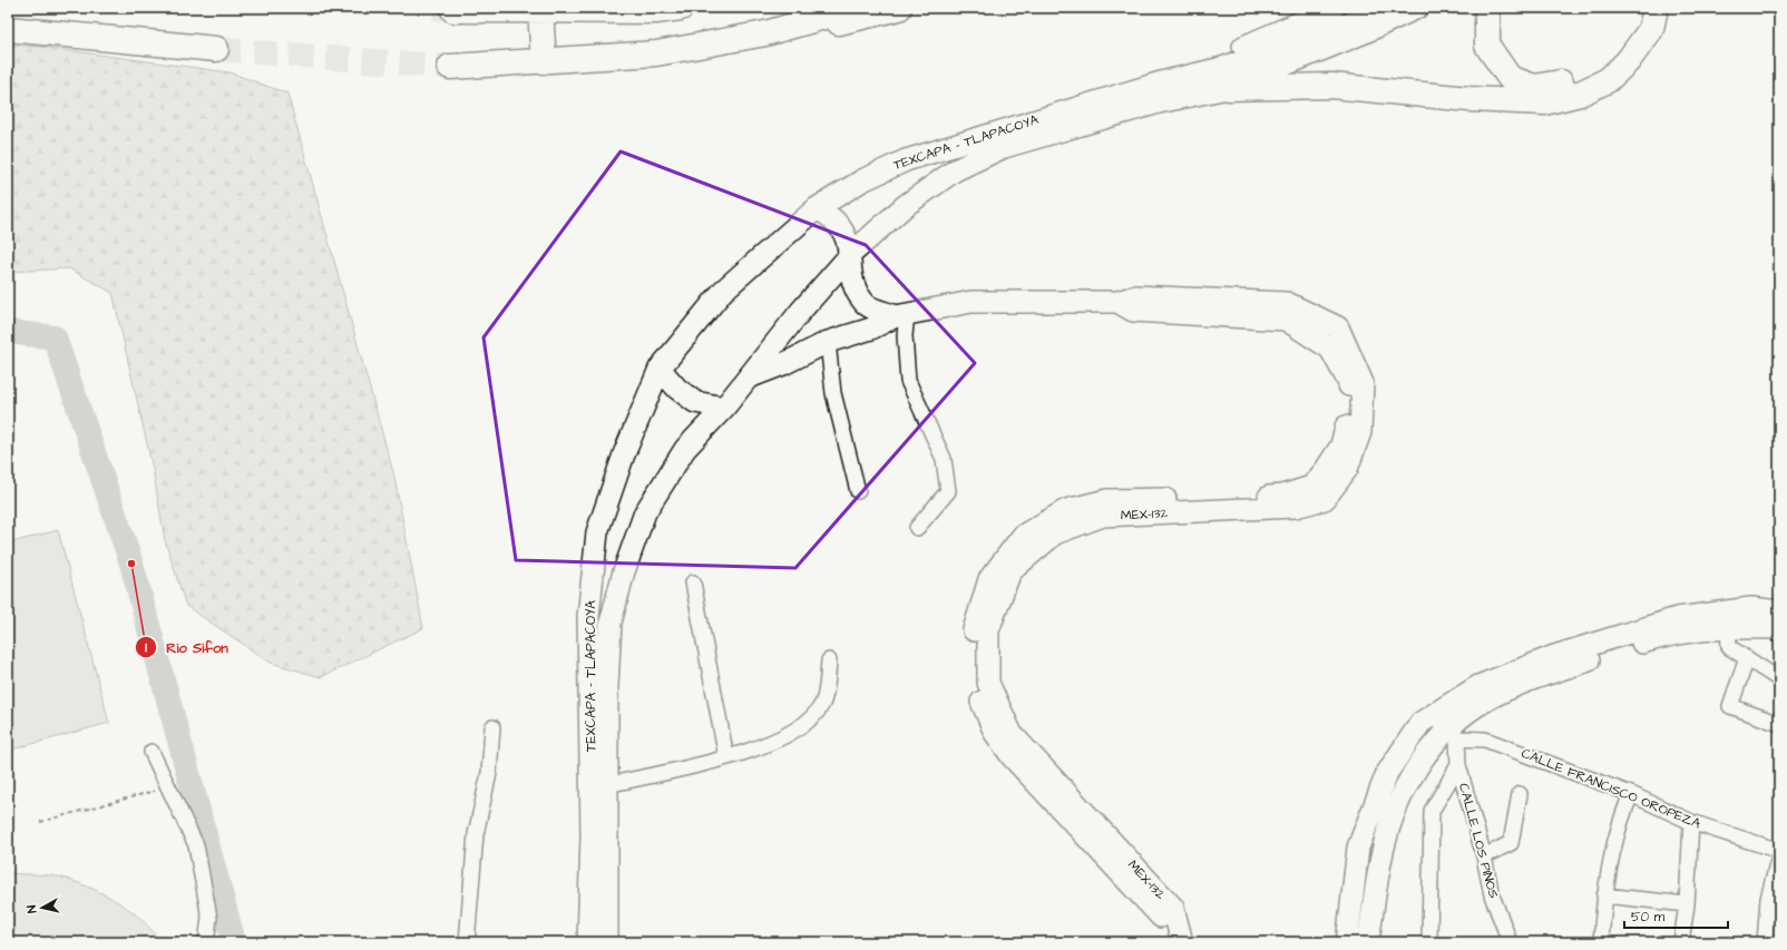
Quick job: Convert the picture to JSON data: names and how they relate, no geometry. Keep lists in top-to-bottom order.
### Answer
{
  "streets": {
    "main road": ["TEXCAPA - TLAPACOYA", "MEX-132"],
    "street": ["CALLE FRANCISCO OROPEZA", "CALLE LOS PINOS"]
  },
  "crossings": [
    ["TEXCAPA - TLAPACOYA", "MEX-132"],
    ["CALLE FRANCISCO OROPEZA", "CALLE LOS PINOS"]
  ],
  "places": ["Rio Sifon"],
  "scale_bar": "50 m",
  "north": "left"
}
